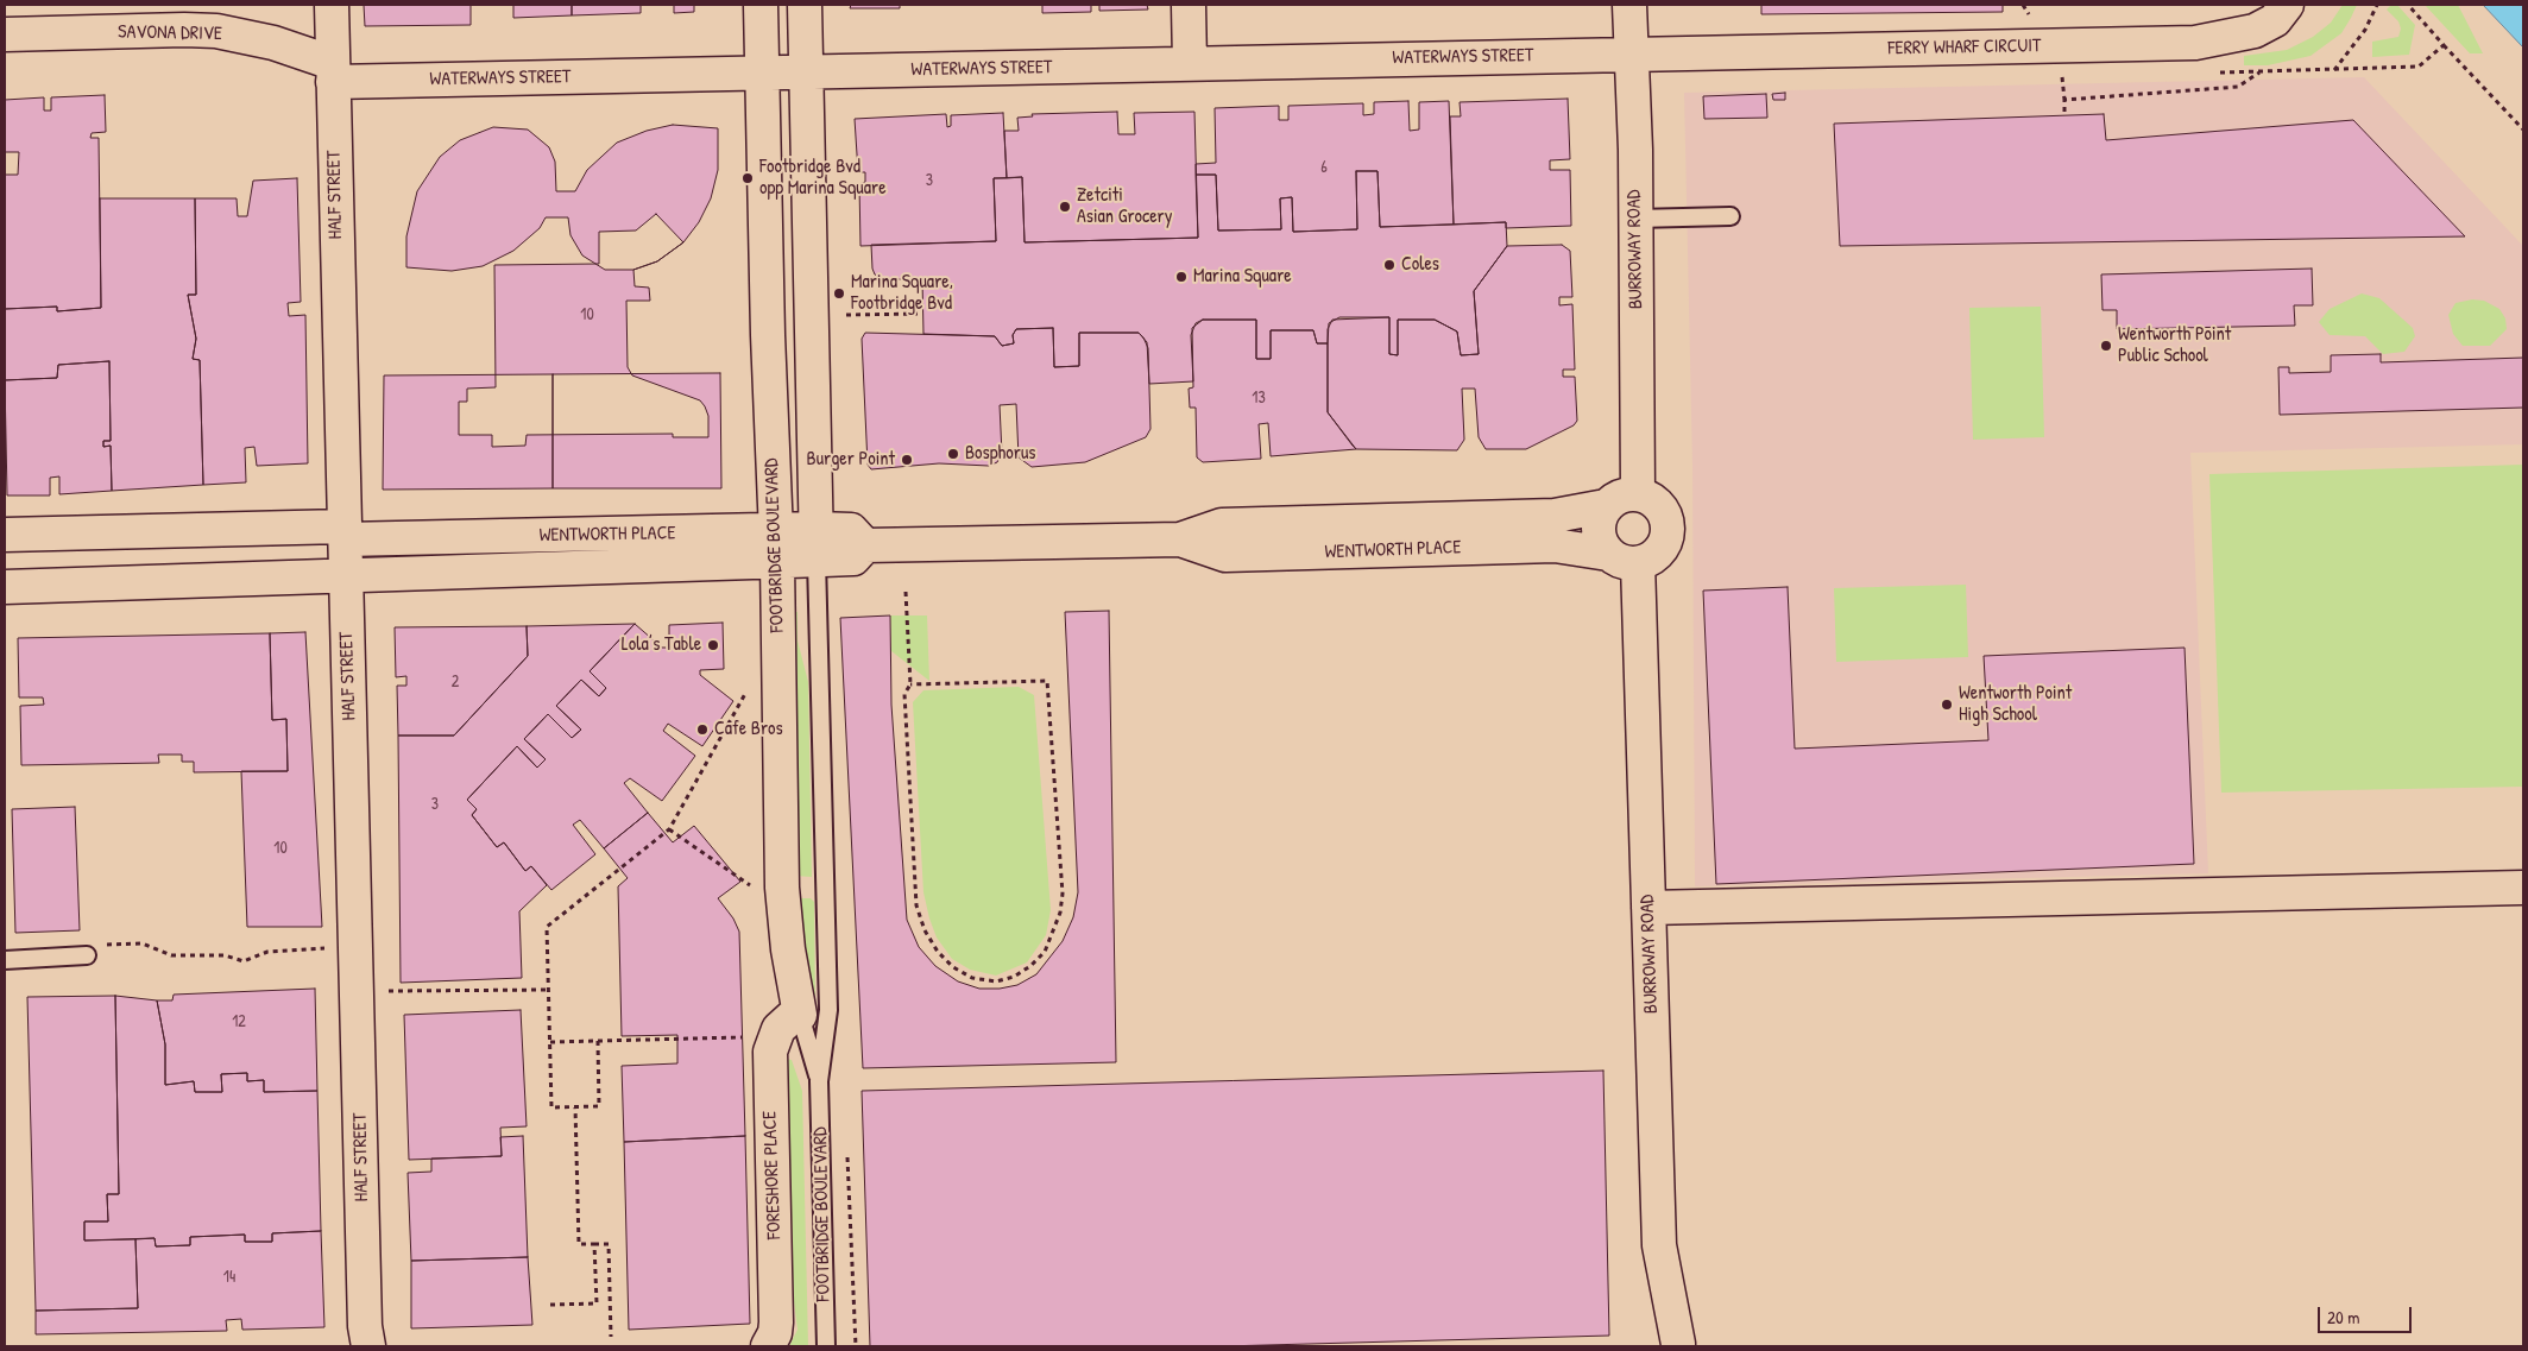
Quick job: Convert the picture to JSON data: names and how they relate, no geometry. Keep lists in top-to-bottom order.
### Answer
{
  "streets": {
    "street": [
      "SAVONA DRIVE",
      "FERRY WHARF CIRCUIT",
      "WATERWAYS STREET",
      "HALF STREET",
      "BURROWAY ROAD",
      "WENTWORTH PLACE",
      "FOOTBRIDGE BOULEVARD",
      "FORESHORE PLACE"
    ]
  },
  "crossings": [
    ["SAVONA DRIVE", "WATERWAYS STREET"],
    ["SAVONA DRIVE", "HALF STREET"],
    ["FERRY WHARF CIRCUIT", "WATERWAYS STREET"],
    ["FERRY WHARF CIRCUIT", "BURROWAY ROAD"],
    ["WATERWAYS STREET", "HALF STREET"],
    ["WATERWAYS STREET", "BURROWAY ROAD"],
    ["WATERWAYS STREET", "FOOTBRIDGE BOULEVARD"],
    ["HALF STREET", "WENTWORTH PLACE"],
    ["BURROWAY ROAD", "WENTWORTH PLACE"],
    ["WENTWORTH PLACE", "FOOTBRIDGE BOULEVARD"],
    ["FOOTBRIDGE BOULEVARD", "FORESHORE PLACE"]
  ],
  "places": [
    "Footbridge Bvd opp Marina Square",
    "Zetciti Asian Grocery",
    "Coles",
    "Marina Square",
    "Marina Square, Footbridge Bvd",
    "Wentworth Point Public School",
    "Bosphorus",
    "Burger Point",
    "Lola’s Table",
    "Wentworth Point High School",
    "Cafe Bros"
  ],
  "house_numbers": [
    "6",
    "3",
    "10",
    "13",
    "2",
    "3",
    "10",
    "12",
    "14"
  ],
  "scale_bar": "20 m"
}
